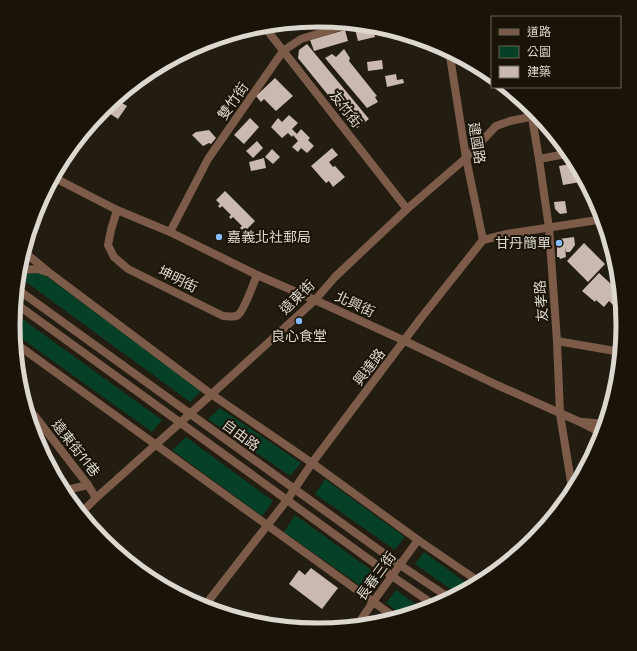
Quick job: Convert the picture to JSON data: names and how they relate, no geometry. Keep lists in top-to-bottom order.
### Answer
{
  "streets": {
    "street": [
      "雙竹街",
      "友竹街",
      "建國路",
      "坤明街",
      "遠東街",
      "友孝路",
      "北興街",
      "興達路",
      "自由路",
      "遠東街11巷",
      "長春三街"
    ]
  },
  "crossings": [
    ["雙竹街", "友竹街"],
    ["雙竹街", "北興街"],
    ["友竹街", "遠東街"],
    ["建國路", "遠東街"],
    ["建國路", "興達路"],
    ["坤明街", "北興街"],
    ["遠東街", "北興街"],
    ["遠東街", "自由路"],
    ["遠東街", "遠東街11巷"],
    ["友孝路", "北興街"],
    ["北興街", "興達路"],
    ["興達路", "自由路"],
    ["自由路", "長春三街"]
  ],
  "places": ["嘉義北社郵局", "甘丹簡單", "良心食堂"],
  "legend": ["道路", "公園", "建築"]
}
